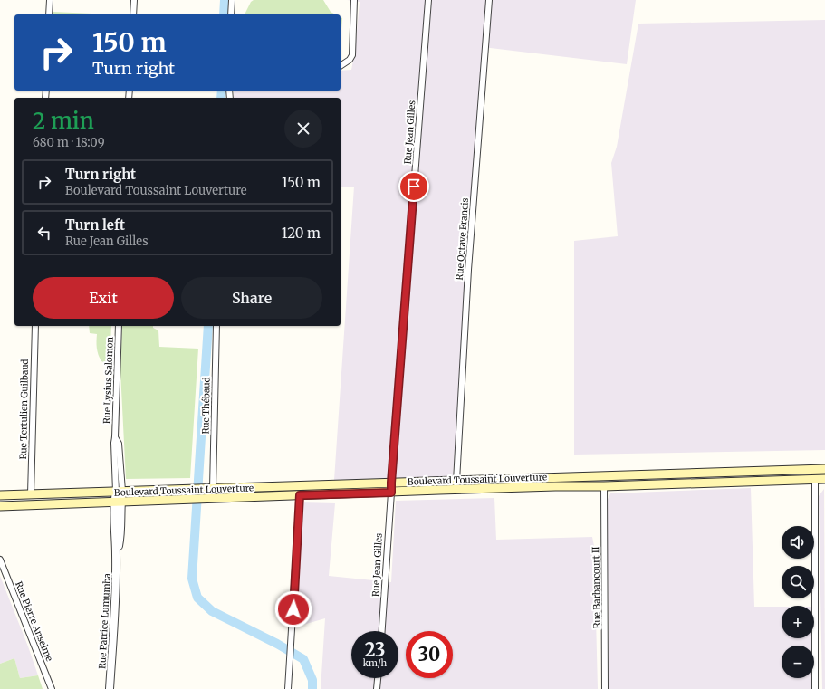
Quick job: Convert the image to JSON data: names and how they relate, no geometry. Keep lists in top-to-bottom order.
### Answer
{
  "streets": {
    "main road": ["Boulevard Toussaint Louverture"],
    "street": [
      "Rue Jean Gilles",
      "Rue Octave Francis",
      "Rue Lysius Salomon",
      "Rue Thébaud",
      "Rue Tertulien Guilbaud",
      "Rue Barbancourt II",
      "Rue Pierre Anselme",
      "Rue Patrice Lumumba"
    ]
  },
  "crossings": [
    ["Rue Jean Gilles", "Boulevard Toussaint Louverture"],
    ["Rue Octave Francis", "Boulevard Toussaint Louverture"],
    ["Rue Lysius Salomon", "Boulevard Toussaint Louverture"],
    ["Rue Lysius Salomon", "Rue Patrice Lumumba"],
    ["Rue Thébaud", "Boulevard Toussaint Louverture"],
    ["Rue Tertulien Guilbaud", "Boulevard Toussaint Louverture"],
    ["Boulevard Toussaint Louverture", "Rue Barbancourt II"],
    ["Boulevard Toussaint Louverture", "Rue Patrice Lumumba"]
  ],
  "page": {
    "turn": ["150 m", "Turn right"],
    "heading": ["2 min", "680 m · 18:09"],
    "list": [
      {
        "name": "Turn right",
        "note": "Boulevard Toussaint Louverture",
        "value": "150 m"
      },
      {
        "name": "Turn left",
        "note": "Rue Jean Gilles",
        "value": "120 m"
      }
    ],
    "buttons": ["Exit", "Share"],
    "map_buttons": ["+", "−"],
    "speed": "23 km/h",
    "limit": "30"
  }
}
